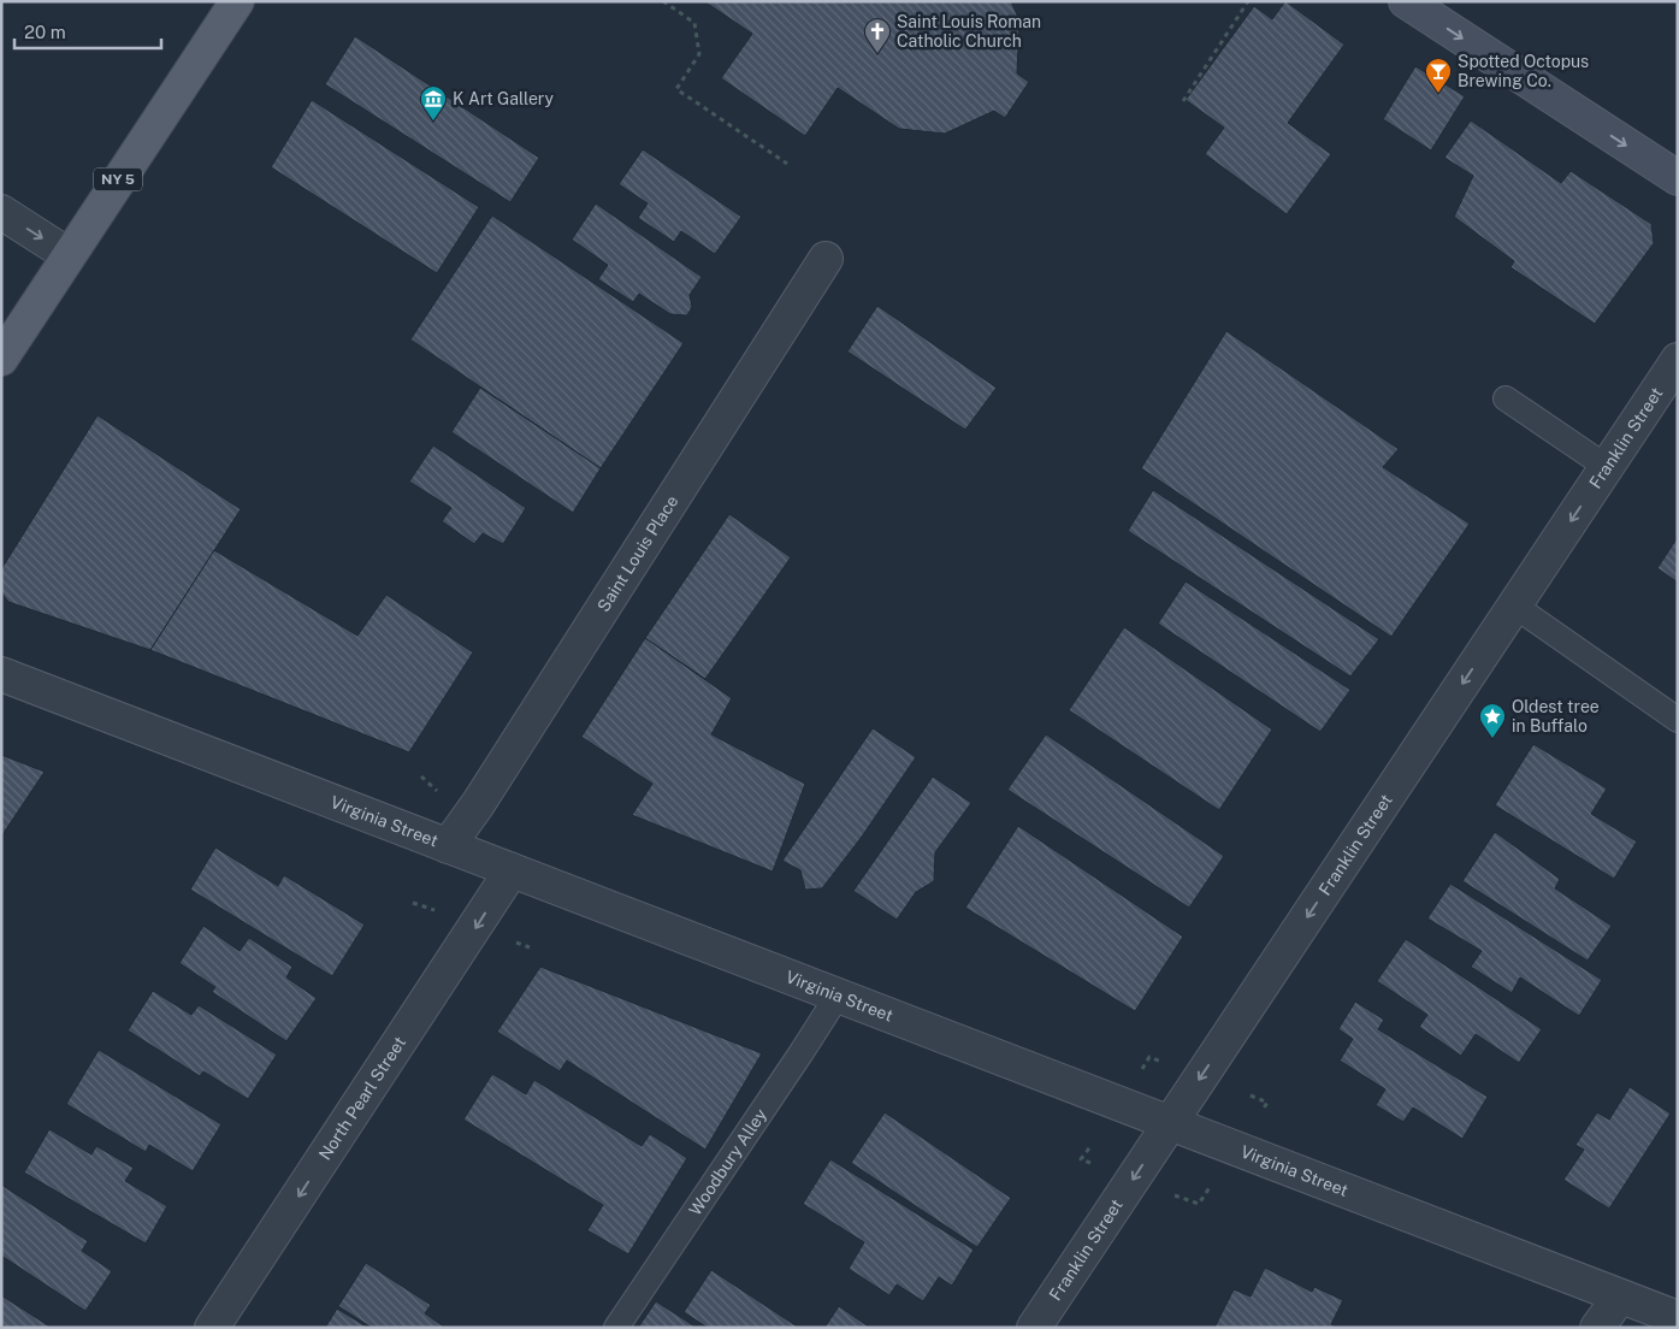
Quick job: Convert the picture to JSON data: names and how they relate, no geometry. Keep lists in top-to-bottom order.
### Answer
{
  "streets": {
    "main road": ["NY 5"],
    "street": [
      "Franklin Street",
      "Saint Louis Place",
      "Virginia Street",
      "North Pearl Street"
    ],
    "lane": ["Woodbury Alley"]
  },
  "crossings": [
    ["Franklin Street", "Virginia Street"],
    ["Saint Louis Place", "Virginia Street"],
    ["Virginia Street", "North Pearl Street"],
    ["Virginia Street", "Woodbury Alley"]
  ],
  "one_way": ["Franklin Street", "North Pearl Street"],
  "places": {
    "church": ["Saint Louis Roman Catholic Church"],
    "bar": ["Spotted Octopus Brewing Co."],
    "museum": ["K Art Gallery"],
    "place": ["Oldest tree in Buffalo"]
  },
  "scale_bar": "20 m"
}
